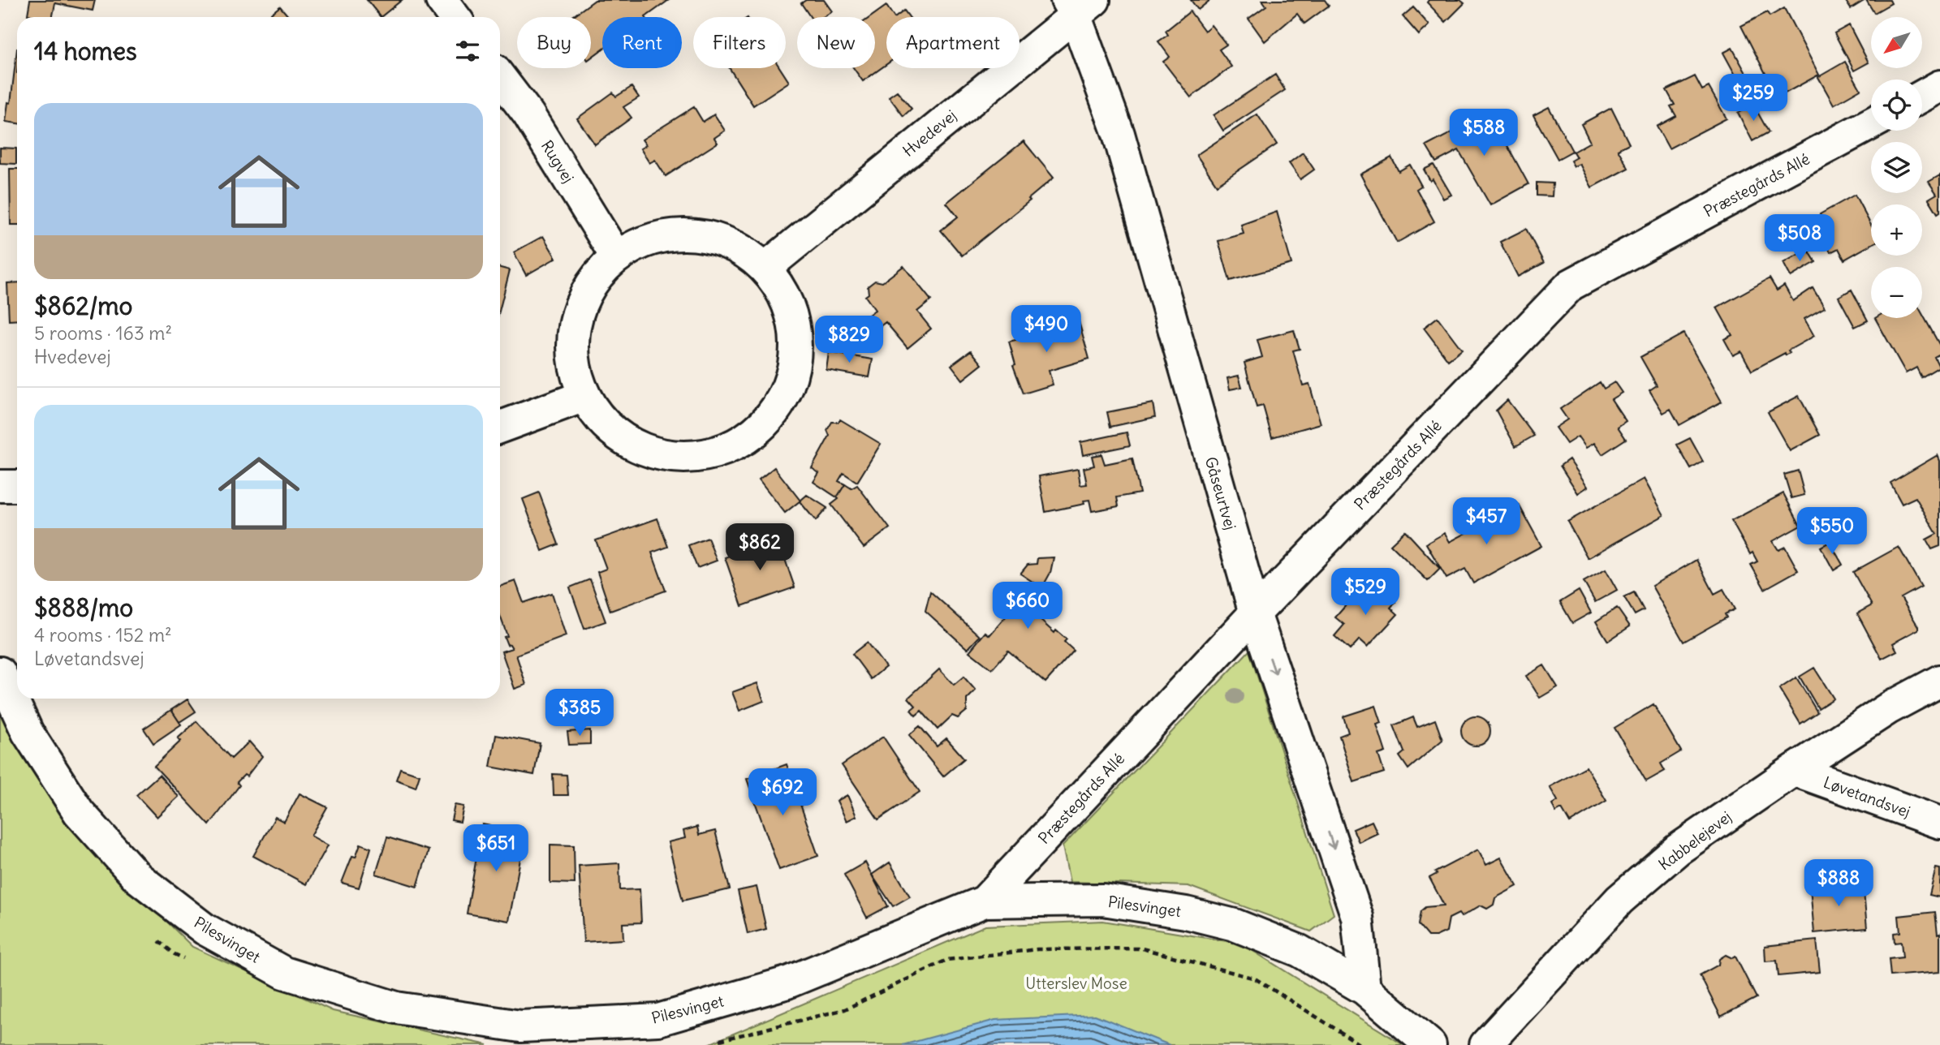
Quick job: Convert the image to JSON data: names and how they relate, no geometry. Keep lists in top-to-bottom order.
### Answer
{
  "streets": {
    "street": [
      "Hvedevej",
      "Rugvej",
      "Præstegårds Allé",
      "Gåseurtvej",
      "Løvetandsvej",
      "Kabbelejevej",
      "Pilesvinget"
    ]
  },
  "crossings": [
    ["Hvedevej", "Gåseurtvej"],
    ["Præstegårds Allé", "Gåseurtvej"],
    ["Præstegårds Allé", "Pilesvinget"],
    ["Gåseurtvej", "Pilesvinget"],
    ["Løvetandsvej", "Kabbelejevej"]
  ],
  "one_way": ["Gåseurtvej"],
  "parks": ["Utterslev Mose"],
  "north": "bottom left",
  "page": {
    "map_buttons": ["+", "−"],
    "chip": [
      "Buy",
      "Rent",
      "Filters",
      "New",
      "Apartment"
    ],
    "heading": "14 homes",
    "price": [
      "$259",
      "$588",
      "$508",
      "$490",
      "$829",
      "$457",
      "$550",
      "$862",
      "$529",
      "$660",
      "$385",
      "$692",
      "$651",
      "$888"
    ],
    "list": [
      {
        "name": "$862/mo",
        "note": "5 rooms · 163 m² · Hvedevej"
      },
      {
        "name": "$888/mo",
        "note": "4 rooms · 152 m² · Løvetandsvej"
      }
    ]
  }
}
